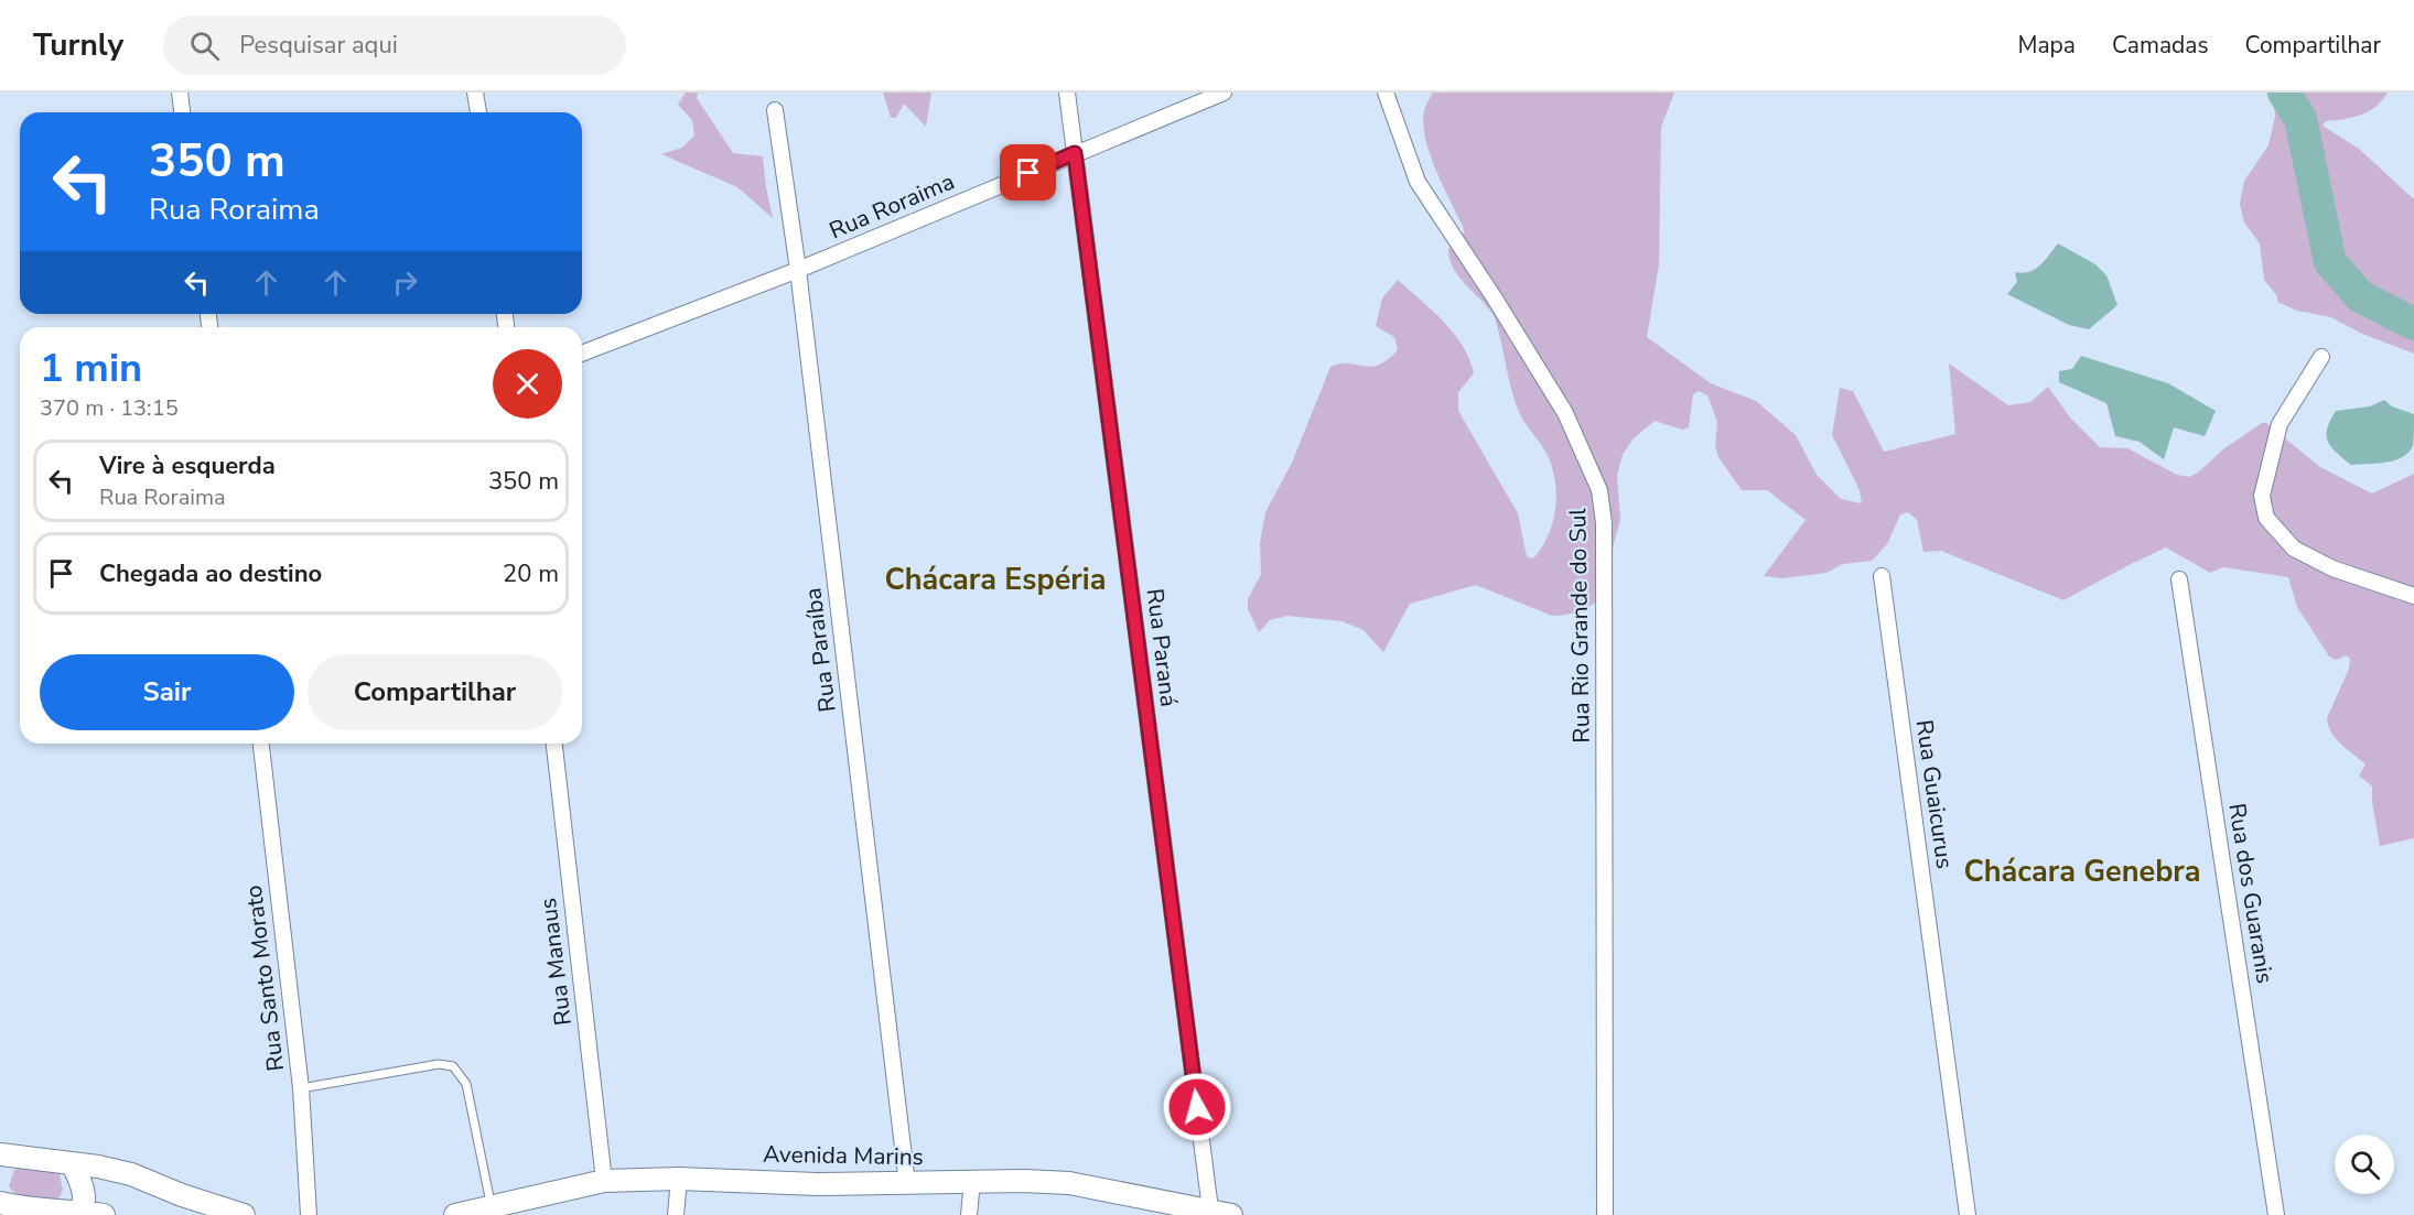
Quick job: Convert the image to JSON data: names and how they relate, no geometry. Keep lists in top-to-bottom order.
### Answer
{
  "streets": {
    "street": [
      "Rua Roraima",
      "Rua Rio Grande do Sul",
      "Rua Paraná",
      "Rua Paraíba",
      "Rua Guaicurus",
      "Rua dos Guaranis",
      "Rua Manaus",
      "Rua Santo Morato",
      "Avenida Marins"
    ]
  },
  "crossings": [
    ["Rua Roraima", "Rua Paraná"],
    ["Rua Roraima", "Rua Paraíba"],
    ["Rua Paraná", "Avenida Marins"],
    ["Rua Paraíba", "Avenida Marins"],
    ["Rua Manaus", "Avenida Marins"]
  ],
  "districts": ["Chácara Espéria", "Chácara Genebra"],
  "page": {
    "header": "Turnly",
    "search": "Pesquisar aqui",
    "nav": ["Mapa", "Camadas", "Compartilhar"],
    "turn": ["350 m", "Rua Roraima"],
    "heading": ["1 min", "370 m · 13:15"],
    "list": [
      {
        "name": "Vire à esquerda",
        "note": "Rua Roraima",
        "value": "350 m"
      },
      {
        "name": "Chegada ao destino",
        "value": "20 m"
      }
    ],
    "buttons": ["Sair", "Compartilhar"]
  }
}
